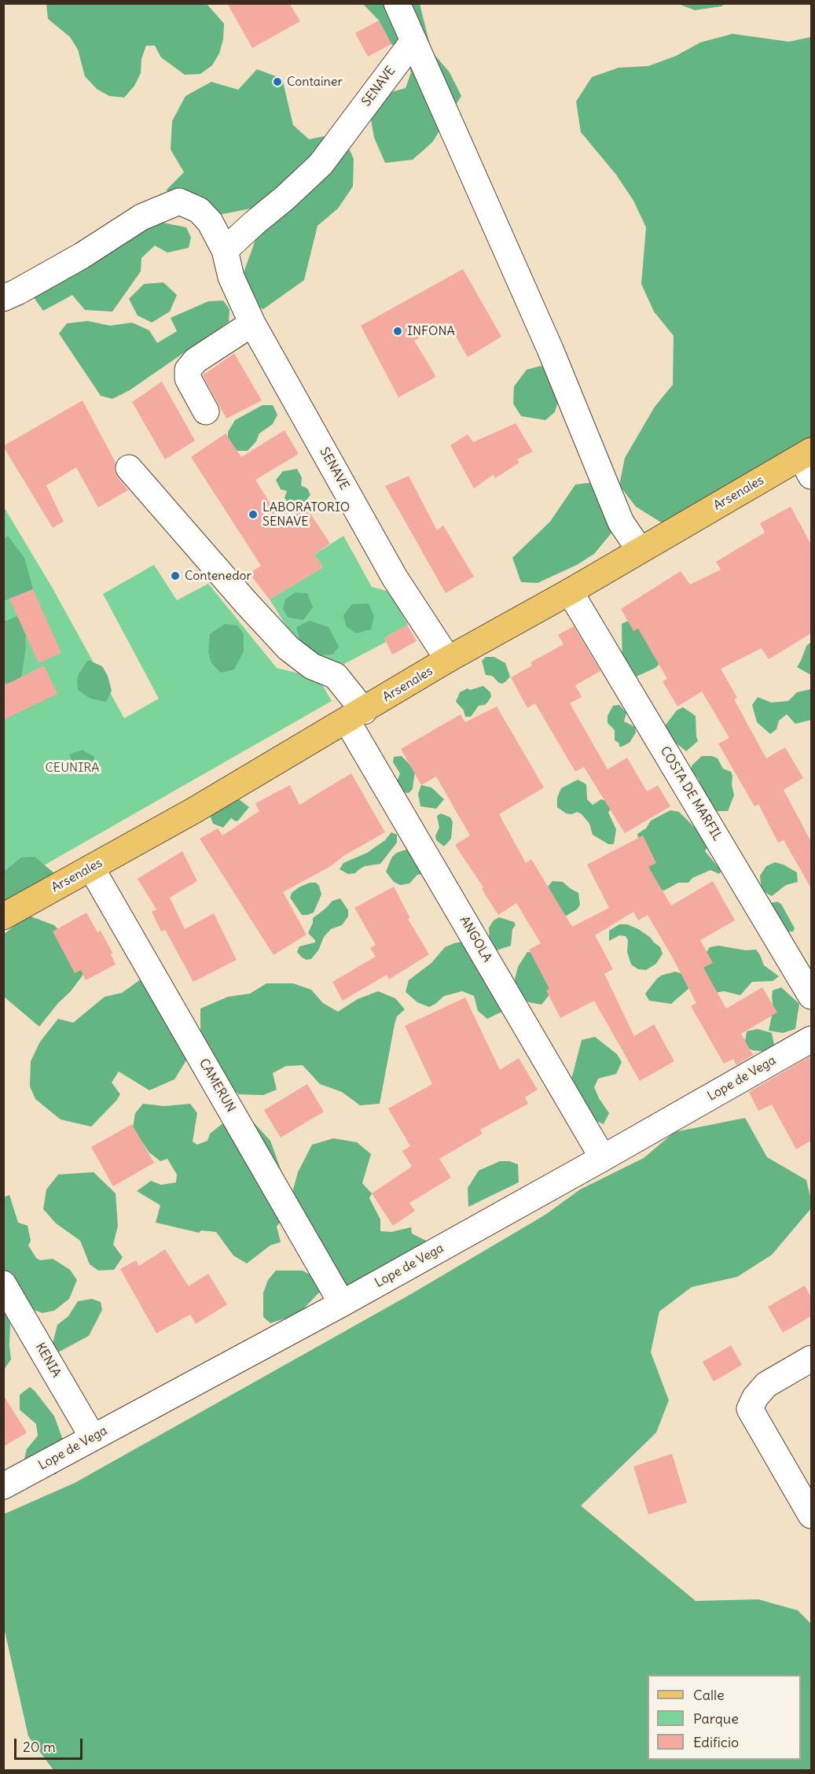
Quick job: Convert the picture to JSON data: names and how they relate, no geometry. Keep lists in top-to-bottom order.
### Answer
{
  "streets": {
    "main road": ["Arsenales"],
    "street": [
      "SENAVE",
      "COSTA DE MARFIL",
      "ANGOLA",
      "Lope de Vega",
      "CAMERUN",
      "KENIA"
    ]
  },
  "crossings": [
    ["SENAVE", "Arsenales"],
    ["Arsenales", "COSTA DE MARFIL"],
    ["Arsenales", "ANGOLA"],
    ["Arsenales", "CAMERUN"],
    ["ANGOLA", "Lope de Vega"],
    ["Lope de Vega", "CAMERUN"],
    ["Lope de Vega", "KENIA"]
  ],
  "parks": ["CEUNIRA"],
  "places": [
    "Container",
    "INFONA",
    "LABORATORIO SENAVE",
    "Contenedor"
  ],
  "legend": ["Calle", "Parque", "Edificio"],
  "scale_bar": "20 m"
}
